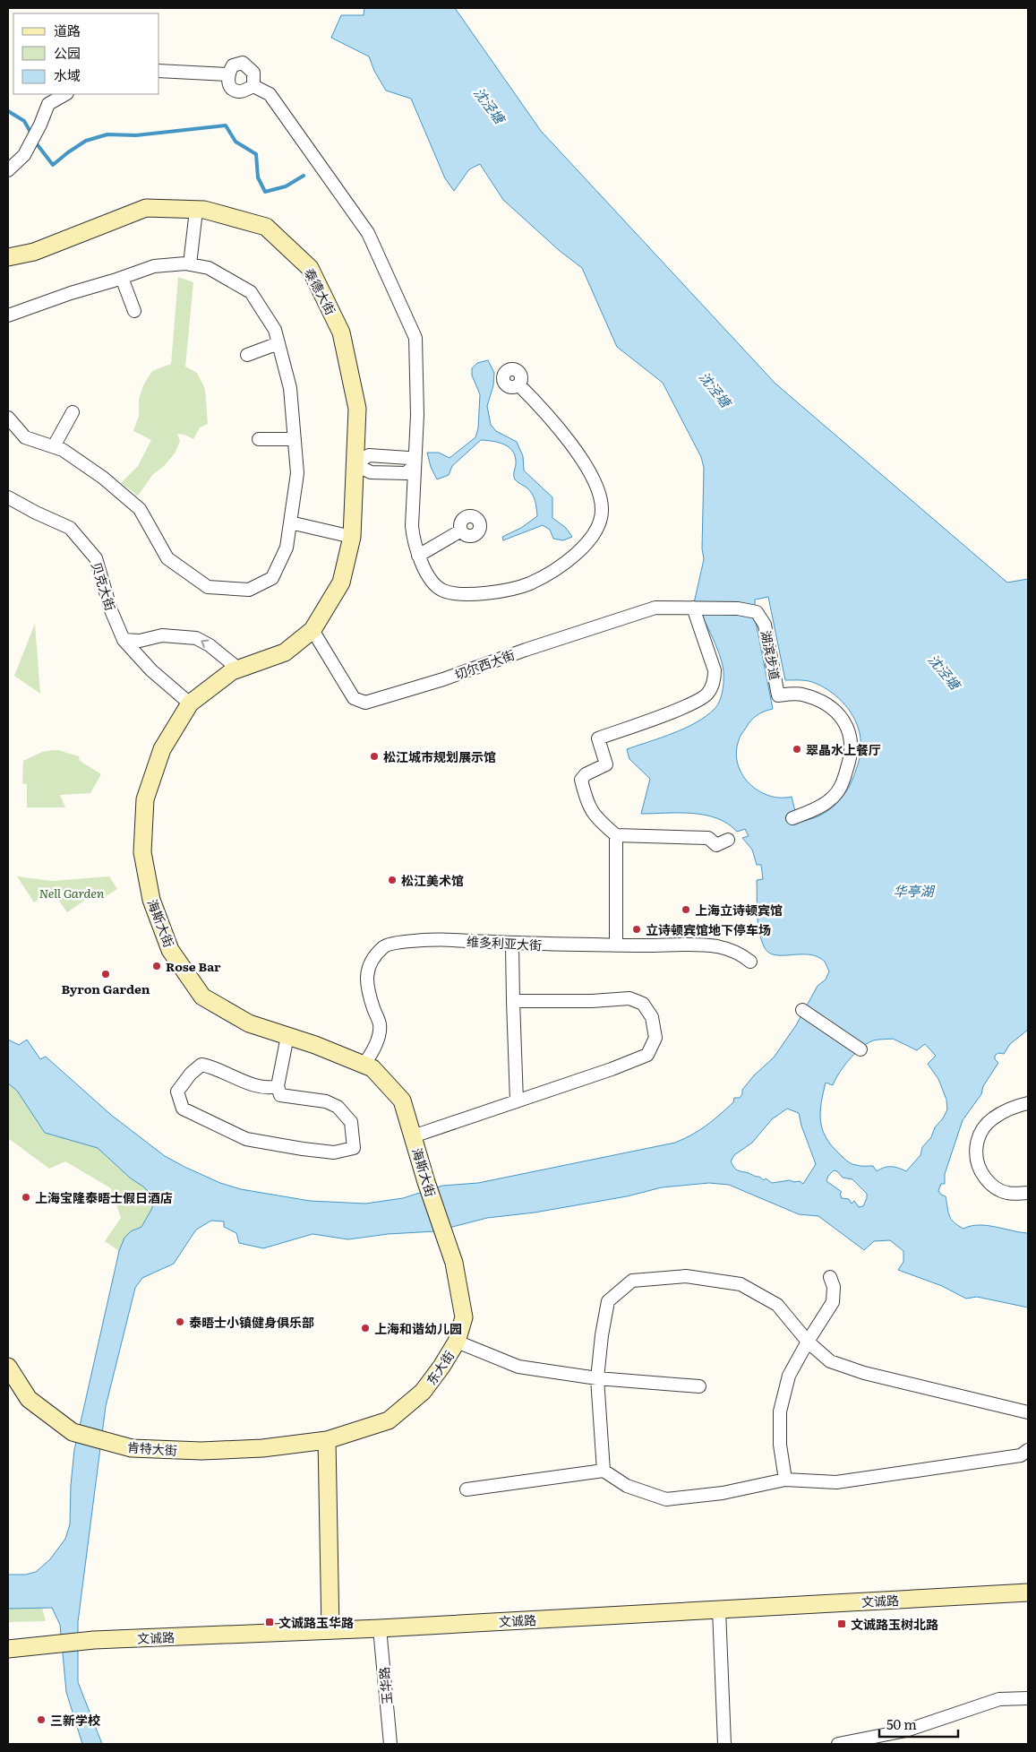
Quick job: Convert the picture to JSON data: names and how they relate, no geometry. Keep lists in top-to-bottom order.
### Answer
{
  "streets": {
    "street": [
      "泰德大街",
      "贝克大街",
      "湖滨步道",
      "切尔西大街",
      "海斯大街",
      "维多利亚大街",
      "东大街",
      "肯特大街",
      "文诚路",
      "玉华路"
    ]
  },
  "crossings": [
    ["泰德大街", "切尔西大街"],
    ["泰德大街", "海斯大街"],
    ["贝克大街", "海斯大街"],
    ["湖滨步道", "切尔西大街"],
    ["切尔西大街", "海斯大街"],
    ["海斯大街", "维多利亚大街"],
    ["海斯大街", "东大街"],
    ["东大街", "肯特大街"],
    ["文诚路", "玉华路"]
  ],
  "water": ["沈泾塘", "华亭湖"],
  "parks": ["Nell Garden"],
  "places": {
    "other": [
      "翠晶水上餐厅",
      "松江城市规划展示馆",
      "松江美术馆",
      "上海立诗顿宾馆",
      "立诗顿宾馆地下停车场",
      "Rose Bar",
      "Byron Garden",
      "上海宝隆泰晤士假日酒店",
      "泰晤士小镇健身俱乐部",
      "上海和谐幼儿园",
      "三新学校"
    ],
    "transit": ["文诚路玉华路", "文诚路玉树北路"]
  },
  "legend": ["道路", "公园", "水域"],
  "scale_bar": "50 m"
}
